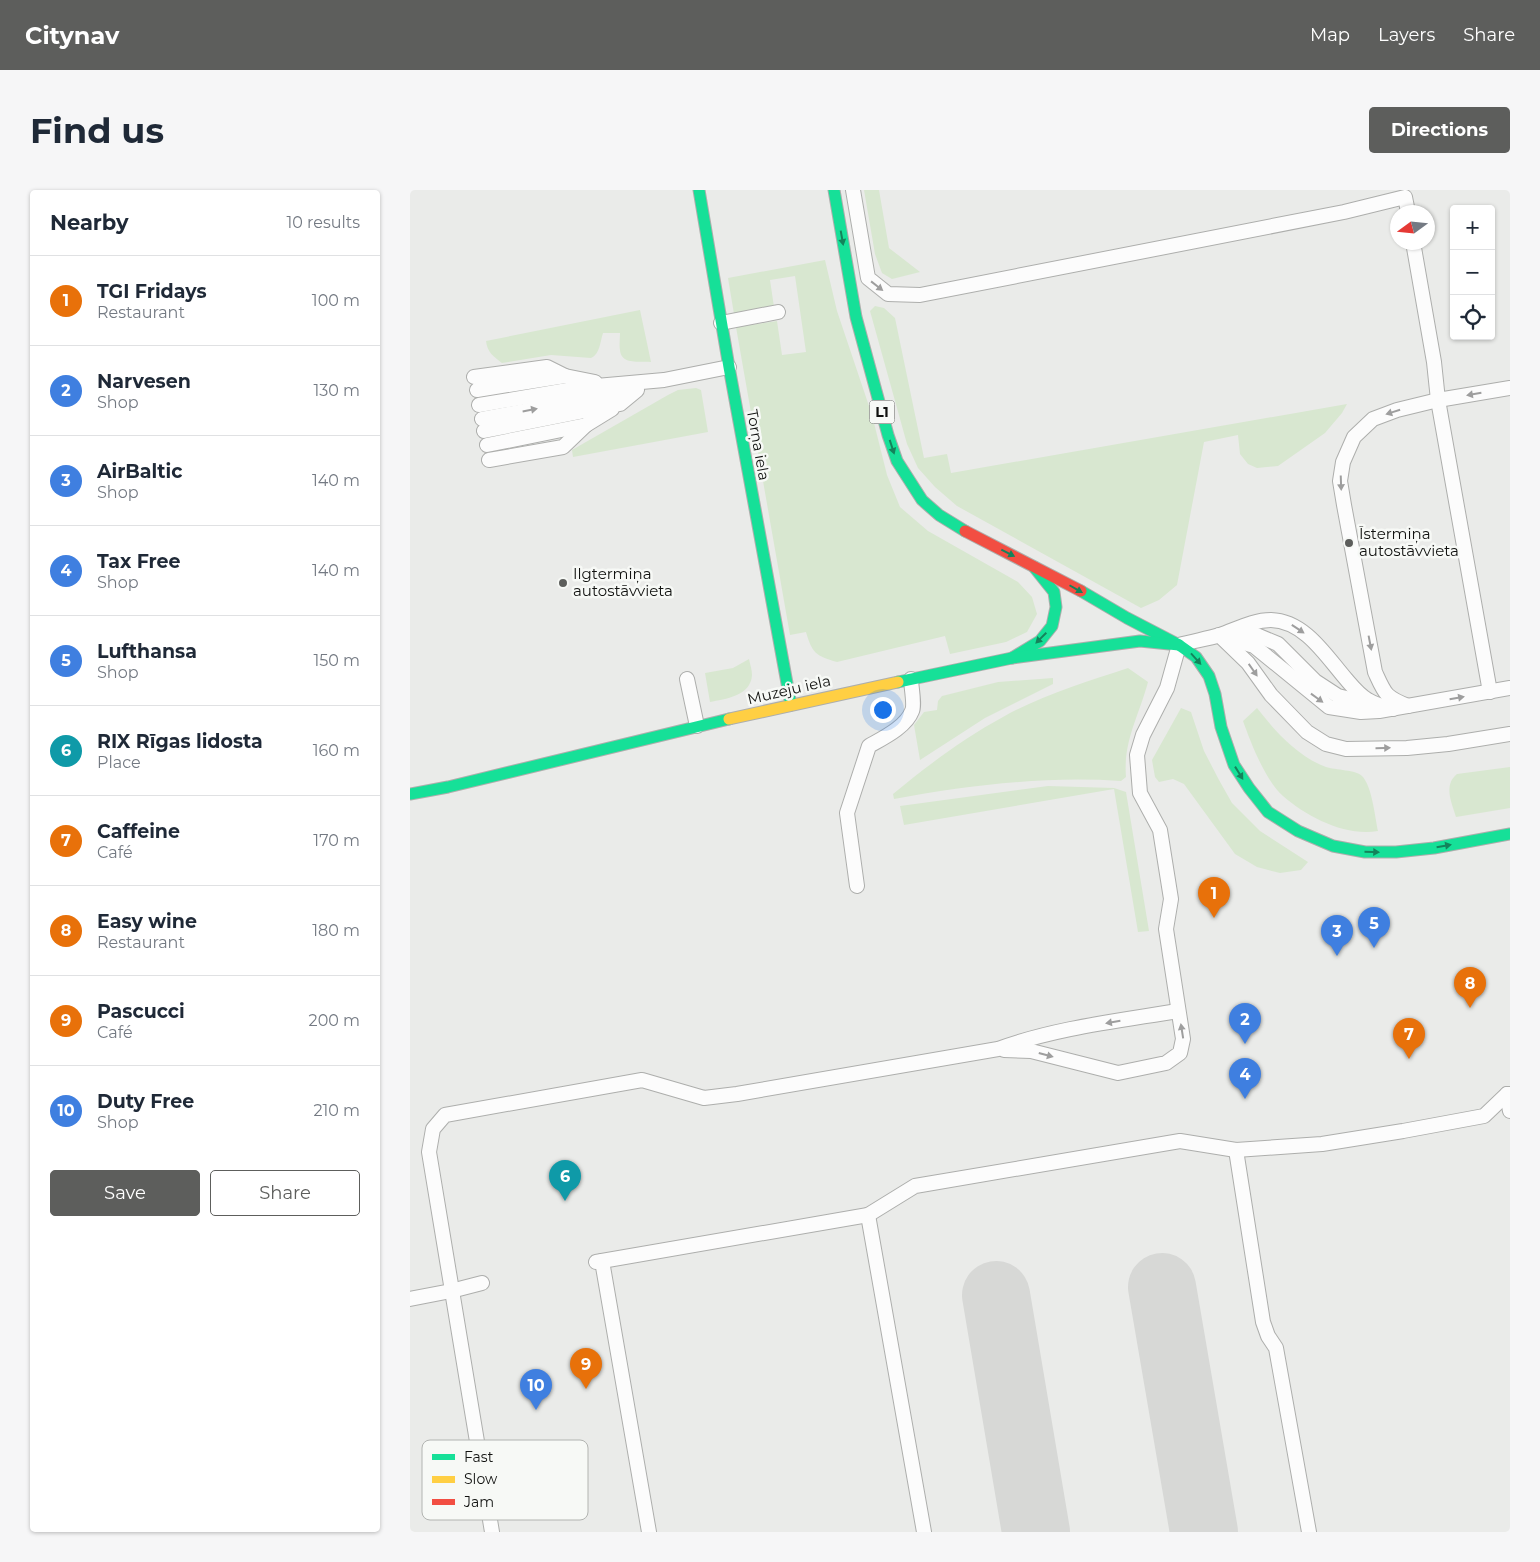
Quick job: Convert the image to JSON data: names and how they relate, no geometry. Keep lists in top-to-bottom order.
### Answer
{
  "streets": {
    "street": ["L1", "Torņa iela", "Muzeju iela"]
  },
  "crossings": [
    ["Torņa iela", "Muzeju iela"]
  ],
  "places": ["Īstermiņa autostāvvieta", "Ilgtermiņa autostāvvieta"],
  "legend": ["Fast", "Slow", "Jam"],
  "north": "left",
  "page": {
    "header": "Citynav",
    "nav": ["Map", "Layers", "Share"],
    "buttons": [
      "Directions",
      ["Save", "Share"]
    ],
    "title": "Find us",
    "heading": ["Nearby", "10 results"],
    "map_buttons": ["+", "−"],
    "list": [
      {
        "mark": "1",
        "name": "TGI Fridays",
        "note": "Restaurant",
        "value": "100 m"
      },
      {
        "mark": "2",
        "name": "Narvesen",
        "note": "Shop",
        "value": "130 m"
      },
      {
        "mark": "3",
        "name": "AirBaltic",
        "note": "Shop",
        "value": "140 m"
      },
      {
        "mark": "4",
        "name": "Tax Free",
        "note": "Shop",
        "value": "140 m"
      },
      {
        "mark": "5",
        "name": "Lufthansa",
        "note": "Shop",
        "value": "150 m"
      },
      {
        "mark": "6",
        "name": "RIX Rīgas lidosta",
        "note": "Place",
        "value": "160 m"
      },
      {
        "mark": "7",
        "name": "Caffeine",
        "note": "Café",
        "value": "170 m"
      },
      {
        "mark": "8",
        "name": "Easy wine",
        "note": "Restaurant",
        "value": "180 m"
      },
      {
        "mark": "9",
        "name": "Pascucci",
        "note": "Café",
        "value": "200 m"
      },
      {
        "mark": "10",
        "name": "Duty Free",
        "note": "Shop",
        "value": "210 m"
      }
    ],
    "pins": [
      "1",
      "5",
      "3",
      "8",
      "2",
      "7",
      "4",
      "6",
      "9",
      "10"
    ]
  }
}
